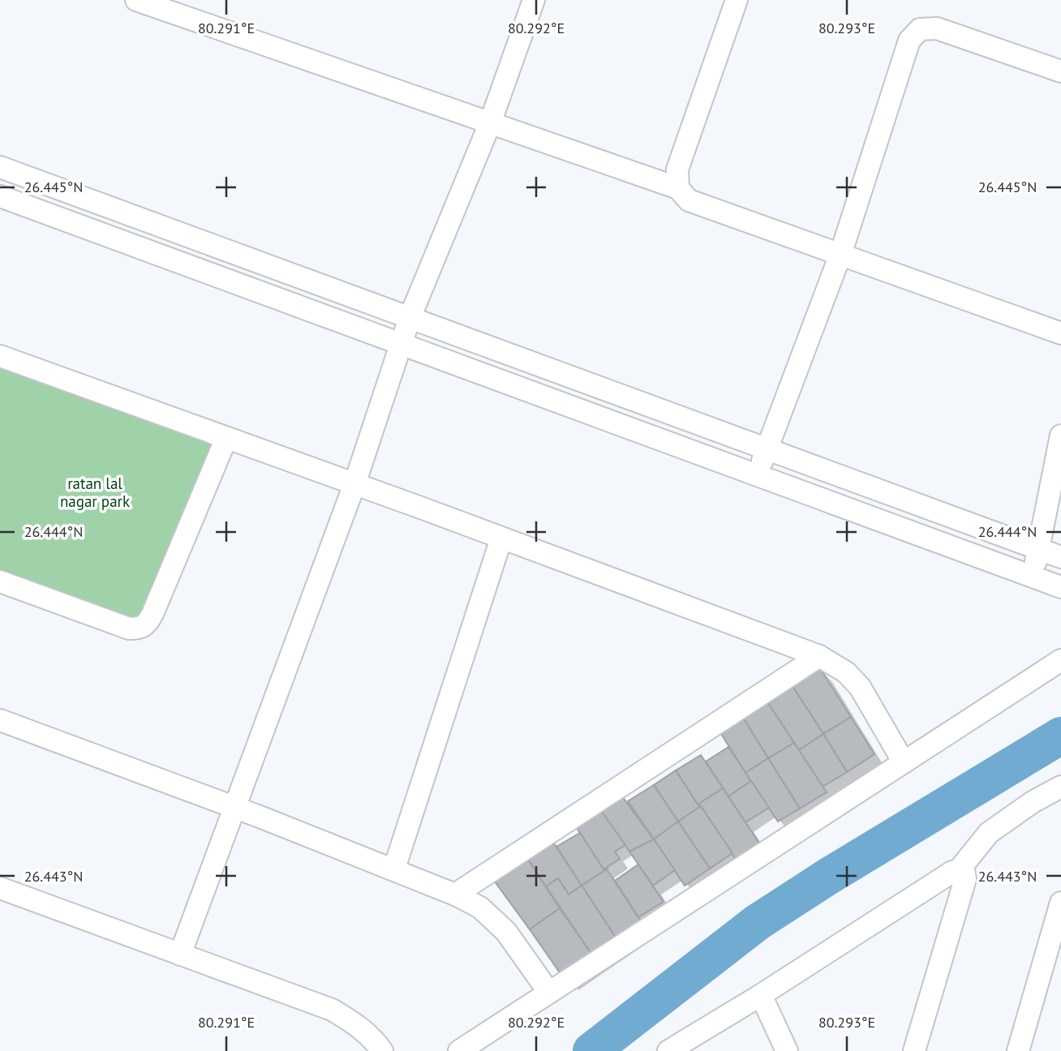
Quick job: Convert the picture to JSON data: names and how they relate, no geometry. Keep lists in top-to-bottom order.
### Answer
{
  "parks": ["ratan lal nagar park"],
  "coordinates": [
    "80.291°E",
    "80.292°E",
    "80.293°E",
    "26.445°N",
    "26.444°N",
    "26.443°N"
  ]
}
